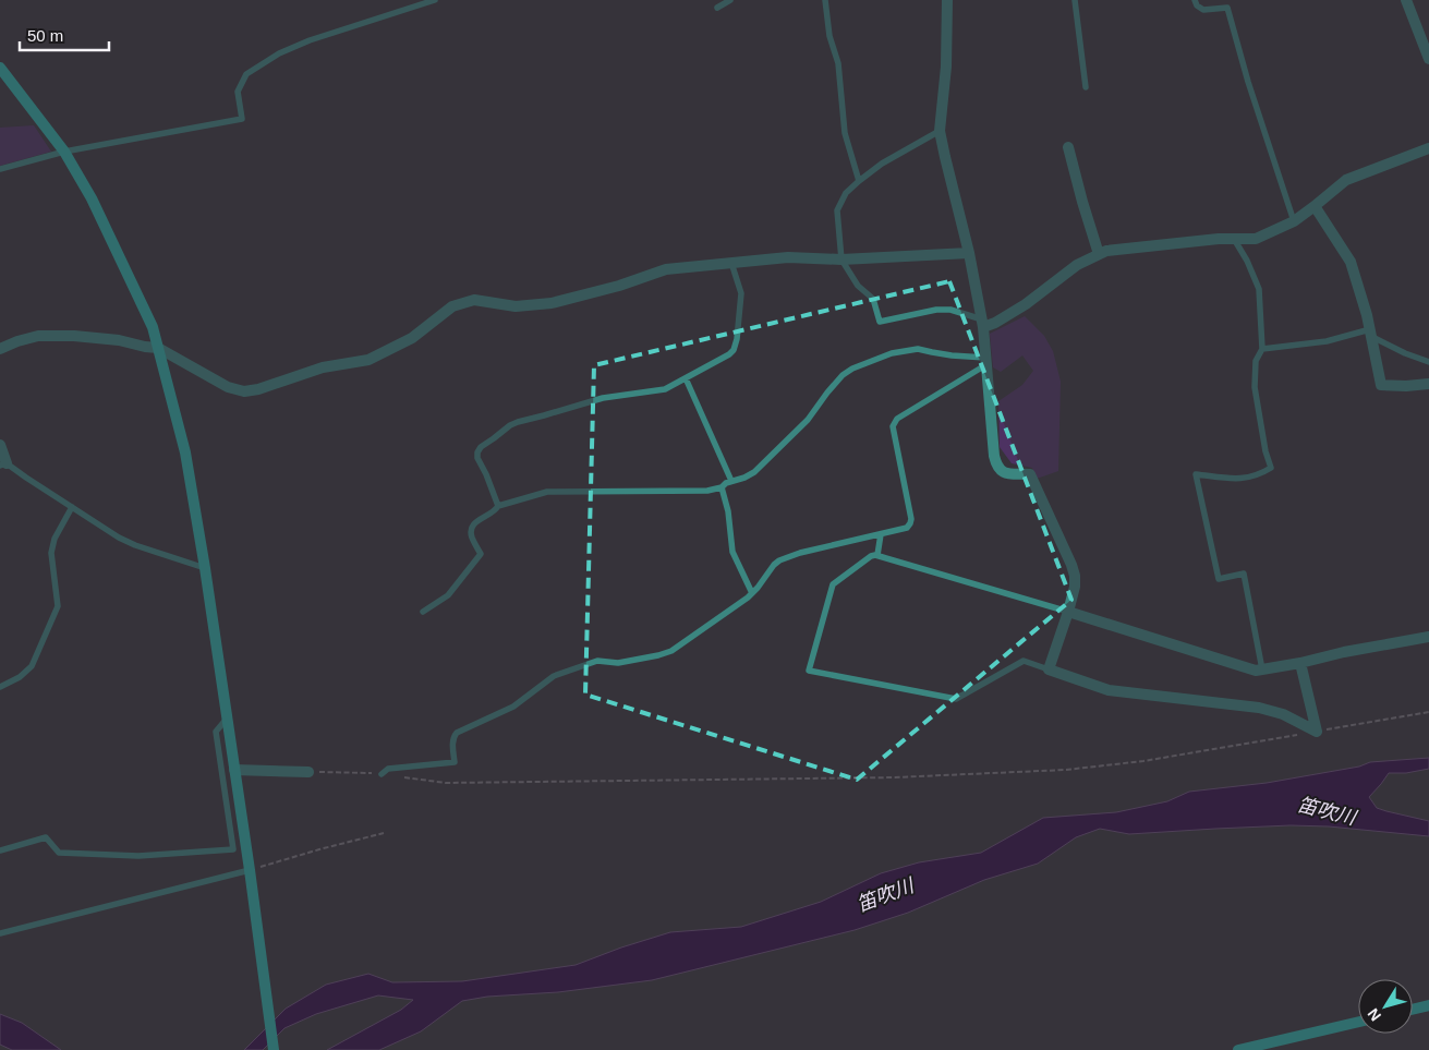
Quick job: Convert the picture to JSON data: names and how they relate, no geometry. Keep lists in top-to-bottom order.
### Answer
{
  "water": ["笛吹川"],
  "scale_bar": "50 m",
  "north": "bottom left"
}
